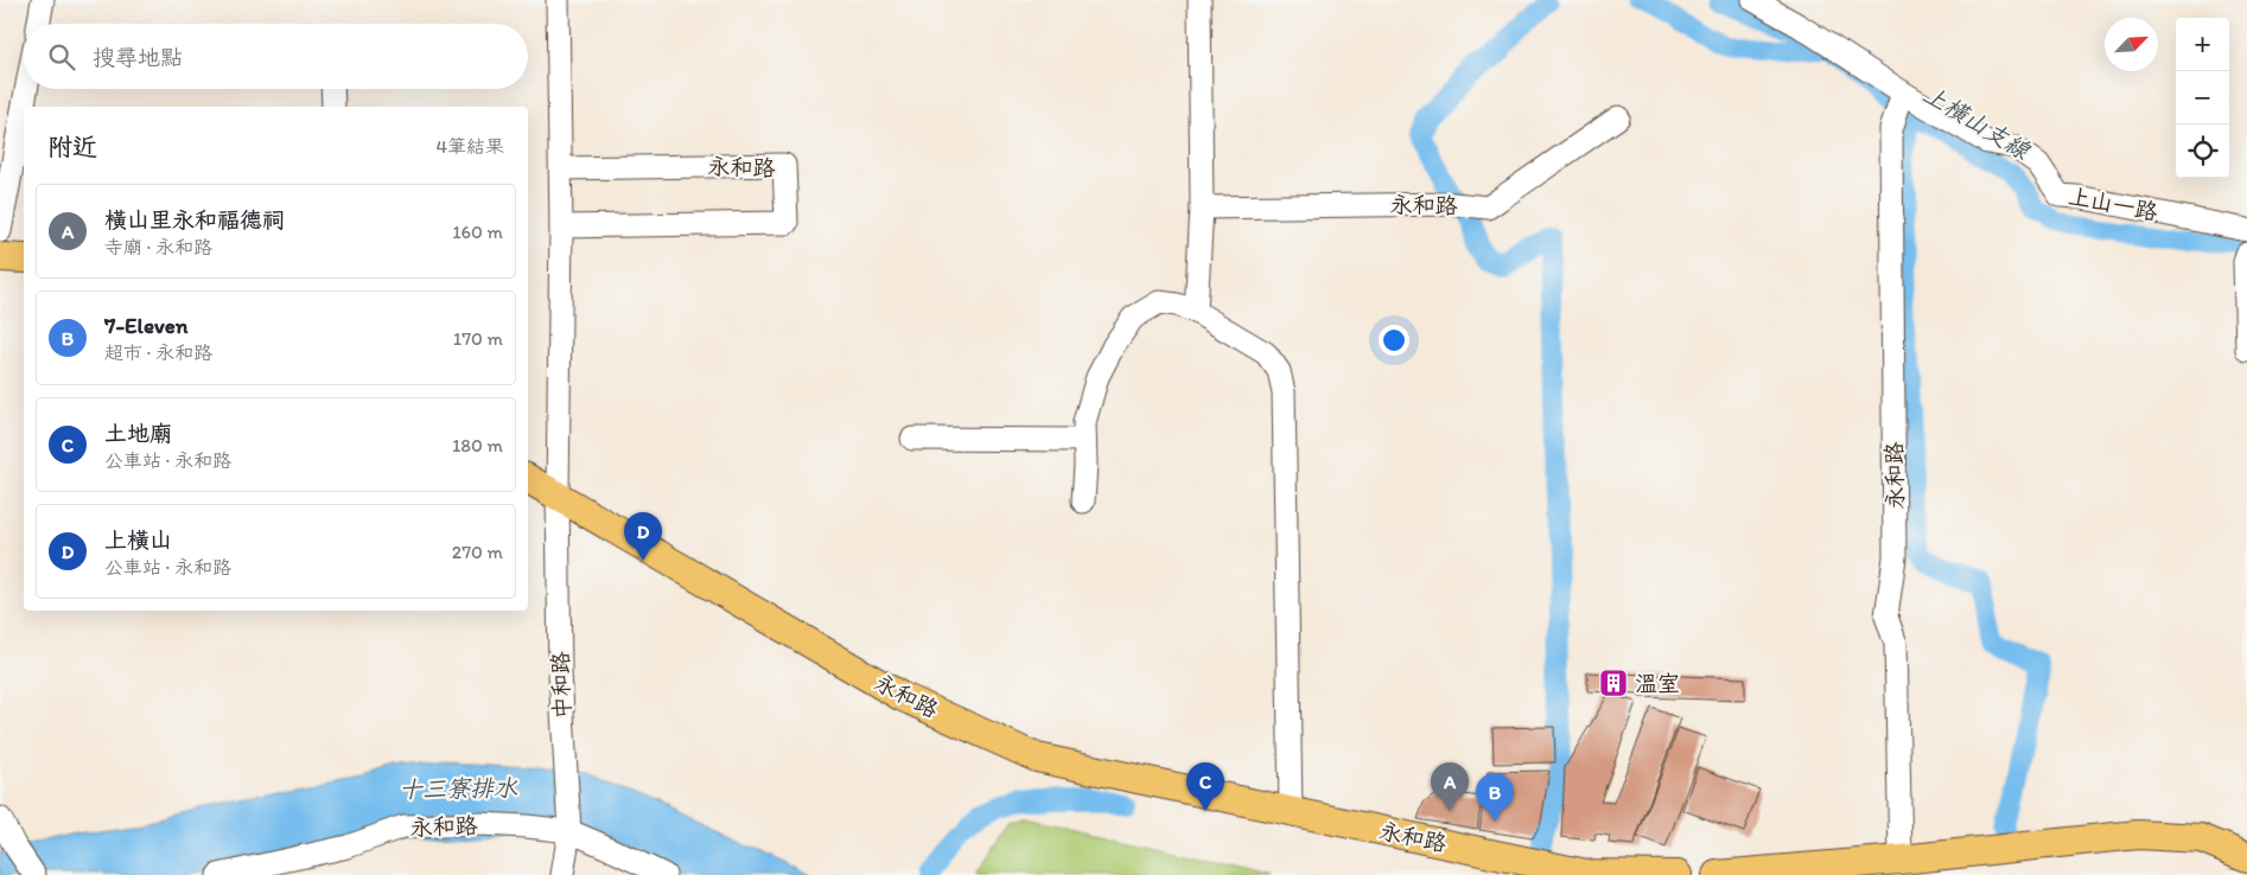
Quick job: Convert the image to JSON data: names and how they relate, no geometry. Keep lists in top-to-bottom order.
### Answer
{
  "streets": {
    "main road": ["永和路"],
    "street": ["上山一路", "中和路"]
  },
  "crossings": [
    ["永和路", "上山一路"],
    ["永和路", "中和路"]
  ],
  "water": ["上橫山支線", "十三寮排水"],
  "places": {
    "building": ["溫室"]
  },
  "north": "top right",
  "page": {
    "map_buttons": ["+", "−"],
    "search": "搜尋地點",
    "heading": ["附近", "4筆結果"],
    "list": [
      {
        "mark": "A",
        "name": "橫山里永和福德祠",
        "note": "寺廟 · 永和路",
        "value": "160 m"
      },
      {
        "mark": "B",
        "name": "7-Eleven",
        "note": "超市 · 永和路",
        "value": "170 m"
      },
      {
        "mark": "C",
        "name": "土地廟",
        "note": "公車站 · 永和路",
        "value": "180 m"
      },
      {
        "mark": "D",
        "name": "上橫山",
        "note": "公車站 · 永和路",
        "value": "270 m"
      }
    ],
    "pins": [
      "D",
      "A",
      "C",
      "B"
    ]
  }
}
